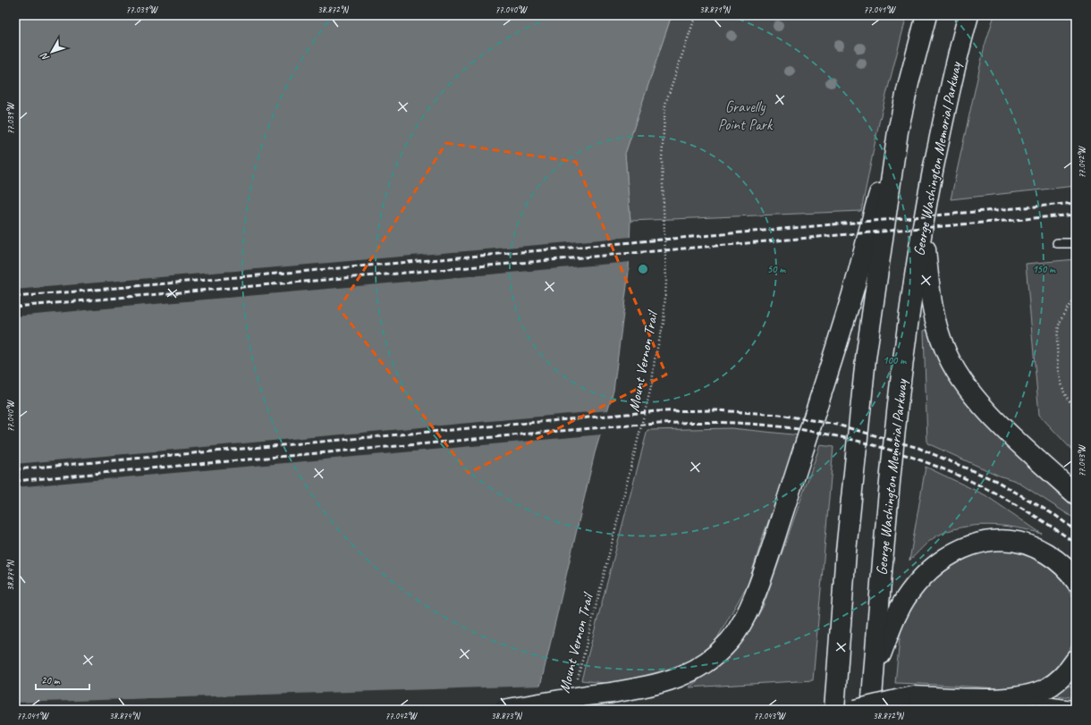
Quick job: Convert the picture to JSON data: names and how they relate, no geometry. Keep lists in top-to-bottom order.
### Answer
{
  "streets": {
    "highway": ["George Washington Memorial Parkway"],
    "path": ["Mount Vernon Trail"]
  },
  "parks": ["Gravelly Point Park"],
  "scale_bar": "20 m",
  "north": "bottom left",
  "coordinates": [
    "77.039°W",
    "38.872°N",
    "77.040°W",
    "38.871°N",
    "77.041°W",
    "77.042°W",
    "77.043°W",
    "38.874°N",
    "38.873°N"
  ],
  "rings": ["50 m", "150 m", "100 m"]
}
